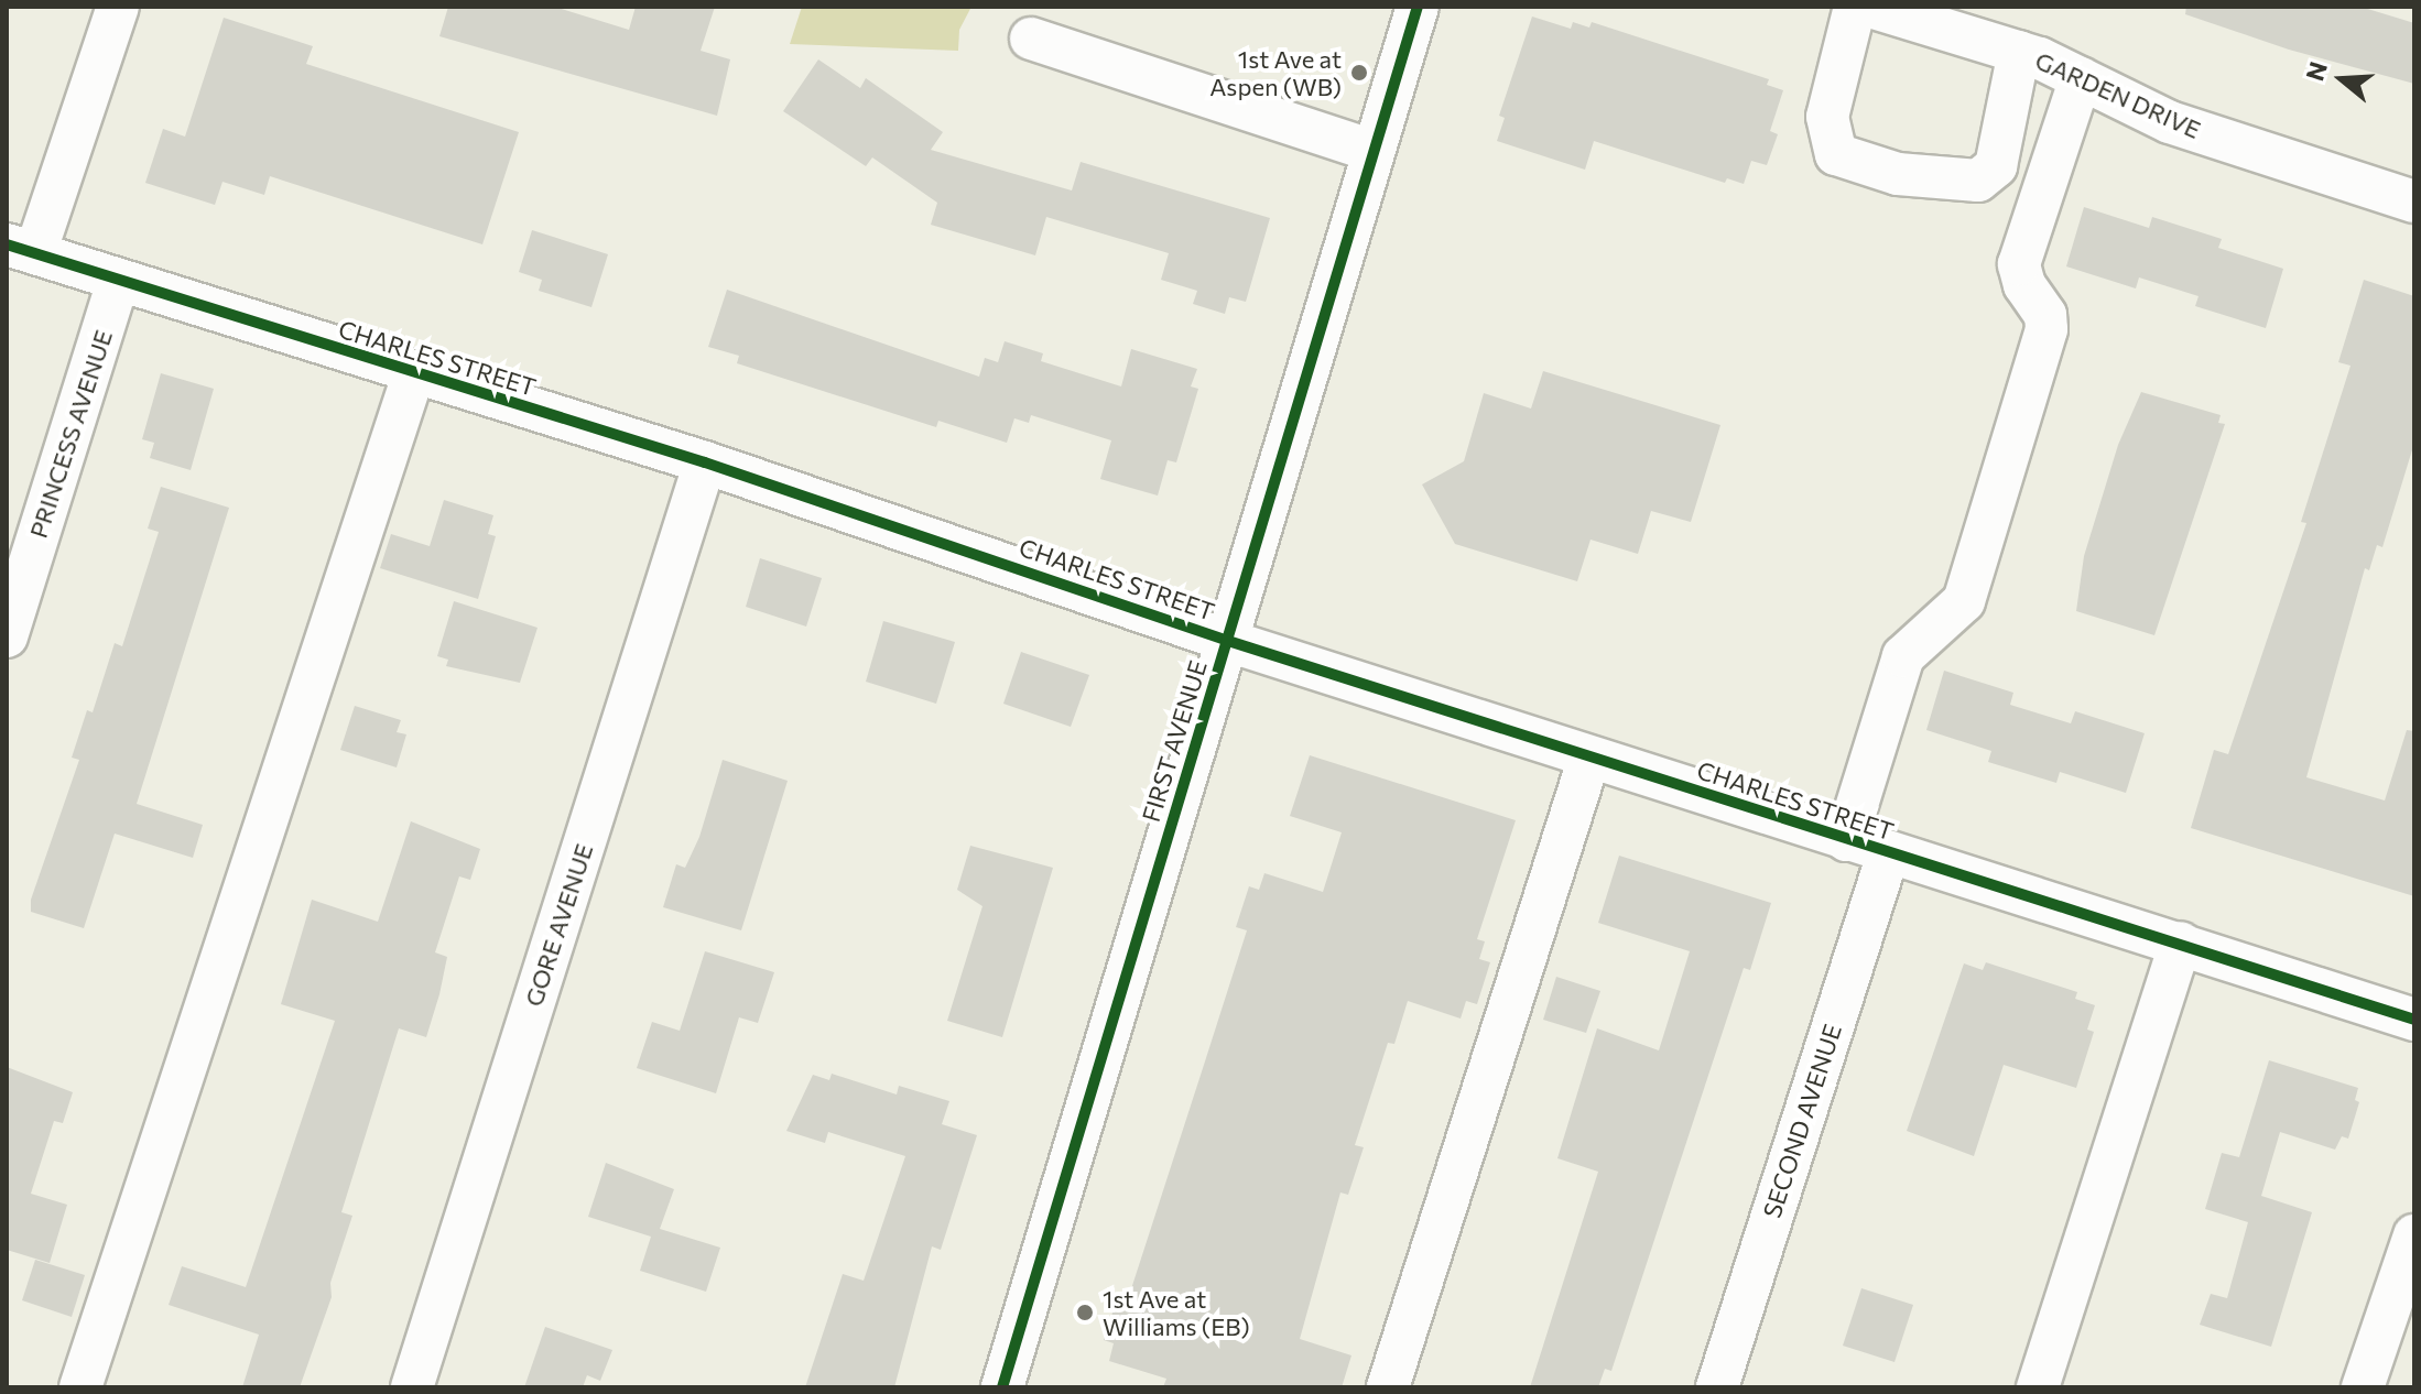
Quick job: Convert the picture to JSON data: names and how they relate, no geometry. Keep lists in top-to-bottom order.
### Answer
{
  "streets": {
    "street": [
      "GARDEN DRIVE",
      "CHARLES STREET",
      "PRINCESS AVENUE",
      "FIRST AVENUE",
      "GORE AVENUE",
      "SECOND AVENUE"
    ]
  },
  "crossings": [
    ["CHARLES STREET", "PRINCESS AVENUE"],
    ["CHARLES STREET", "FIRST AVENUE"],
    ["CHARLES STREET", "GORE AVENUE"],
    ["CHARLES STREET", "SECOND AVENUE"]
  ],
  "places": ["1st Ave at Aspen (WB)", "1st Ave at Williams (EB)"],
  "north": "left"
}
